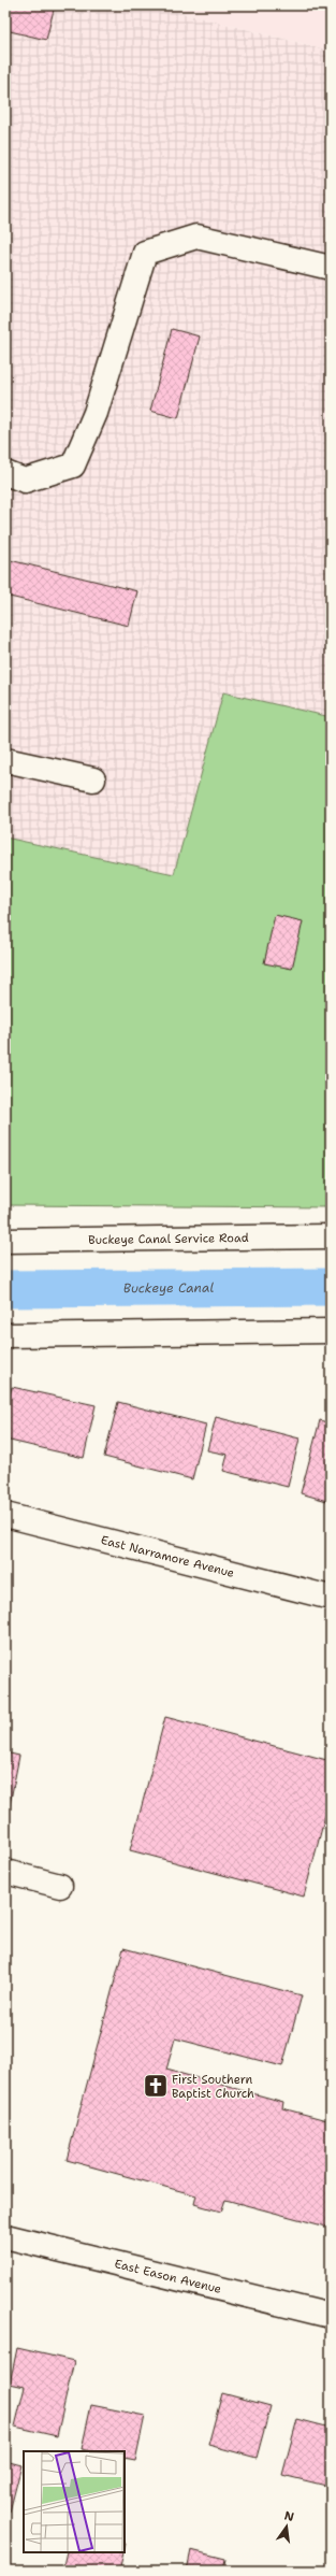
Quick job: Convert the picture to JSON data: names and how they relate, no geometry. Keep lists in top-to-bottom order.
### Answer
{
  "streets": {
    "street": ["Buckeye Canal Service Road", "East Narramore Avenue", "East Eason Avenue"]
  },
  "water": ["Buckeye Canal"],
  "places": {
    "church": ["First Southern Baptist Church"]
  },
  "north": "top"
}
